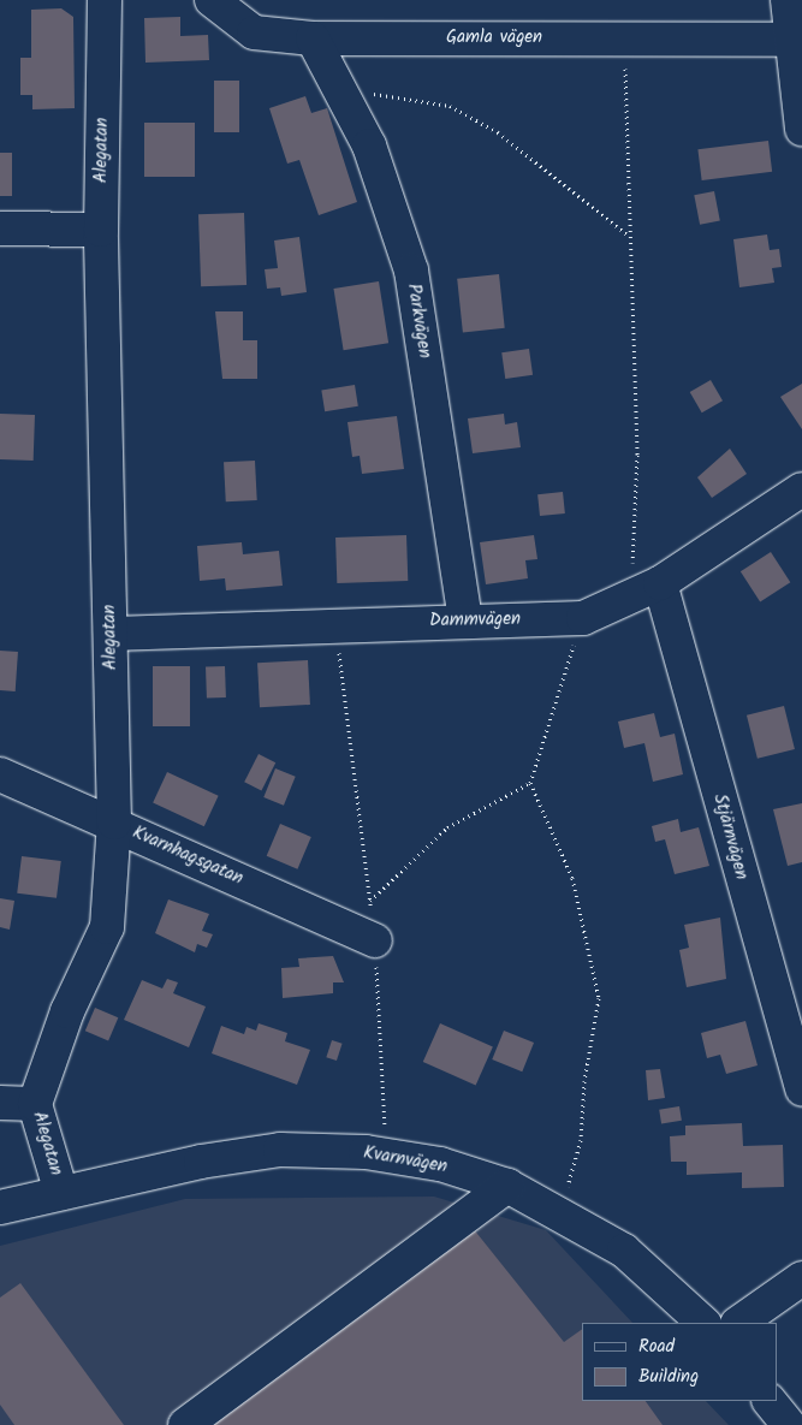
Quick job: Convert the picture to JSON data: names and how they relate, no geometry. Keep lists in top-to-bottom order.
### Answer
{
  "streets": {
    "street": [
      "Gamla vägen",
      "Alegatan",
      "Parkvägen",
      "Dammvägen",
      "Stjärnvägen",
      "Kvarnhagsgatan",
      "Kvarnvägen"
    ]
  },
  "crossings": [
    ["Gamla vägen", "Parkvägen"],
    ["Alegatan", "Dammvägen"],
    ["Alegatan", "Kvarnhagsgatan"],
    ["Alegatan", "Kvarnvägen"],
    ["Parkvägen", "Dammvägen"],
    ["Dammvägen", "Stjärnvägen"]
  ],
  "legend": ["Road", "Building"]
}
